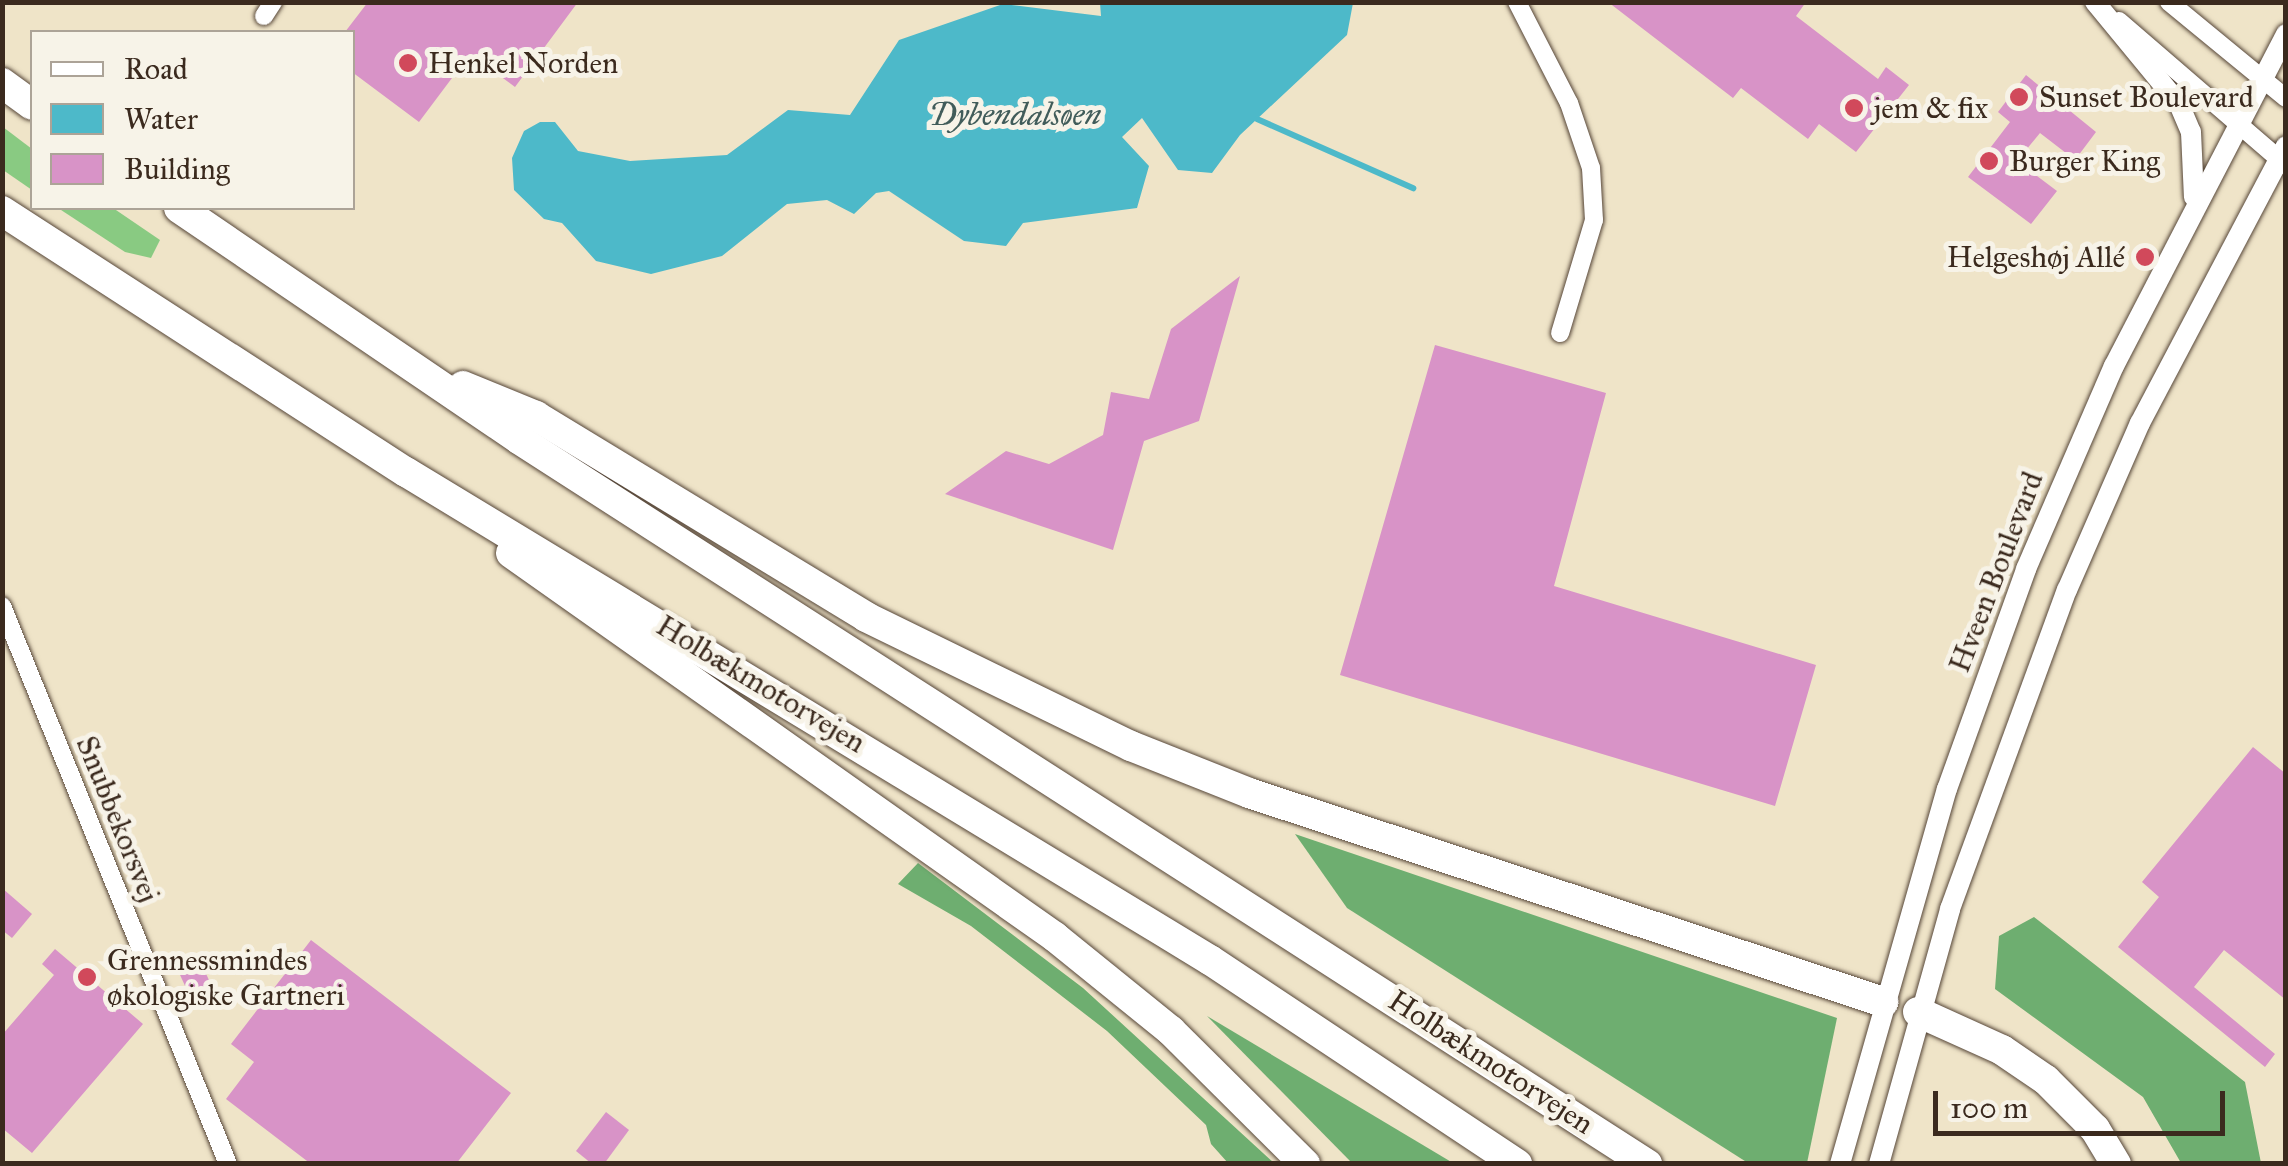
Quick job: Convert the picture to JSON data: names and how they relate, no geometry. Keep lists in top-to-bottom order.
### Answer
{
  "streets": {
    "highway": ["Holbækmotorvejen"],
    "street": ["Hveen Boulevard", "Snubbekorsvej"]
  },
  "water": ["Dybendalsøen"],
  "places": [
    "Henkel Norden",
    "Sunset Boulevard",
    "jem & fix",
    "Burger King",
    "Helgeshøj Allé",
    "Grennessmindes økologiske Gartneri"
  ],
  "legend": ["Road", "Water", "Building"],
  "scale_bar": "100 m"
}
